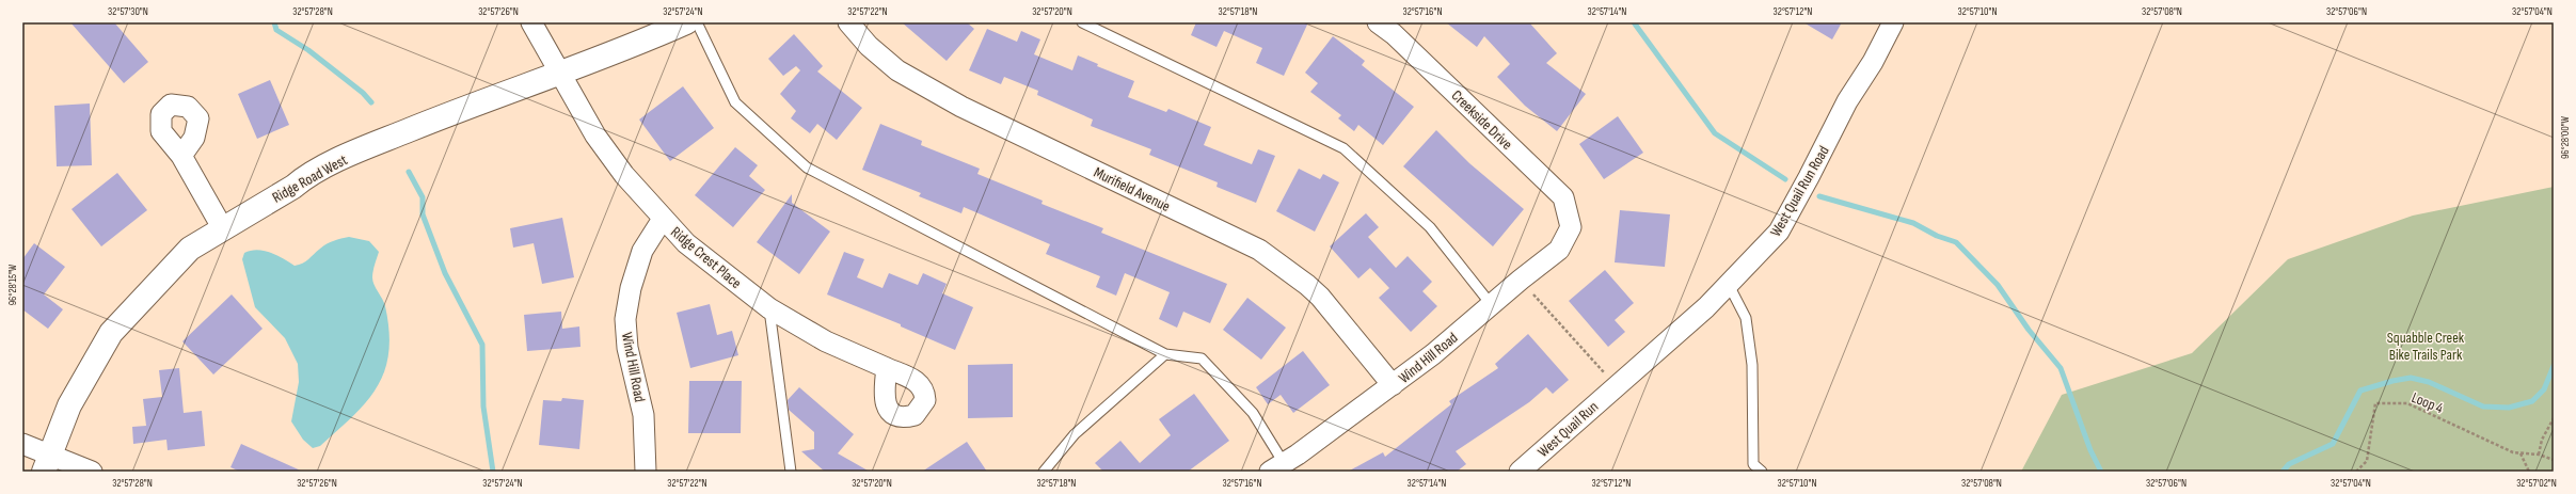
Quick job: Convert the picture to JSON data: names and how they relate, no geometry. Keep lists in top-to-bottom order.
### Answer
{
  "streets": {
    "street": [
      "Creekside Drive",
      "Ridge Road West",
      "Murifield Avenue",
      "West Quail Run Road",
      "Ridge Crest Place",
      "Wind Hill Road",
      "West Quail Run"
    ],
    "path": ["Loop 4"]
  },
  "crossings": [
    ["Creekside Drive", "Wind Hill Road"],
    ["Ridge Road West", "Ridge Crest Place"],
    ["Murifield Avenue", "Wind Hill Road"],
    ["West Quail Run Road", "West Quail Run"],
    ["Ridge Crest Place", "Wind Hill Road"]
  ],
  "parks": ["Squabble Creek Bike Trails Park"],
  "coordinates": [
    "32°57'30\"N",
    "32°57'28\"N",
    "32°57'26\"N",
    "32°57'24\"N",
    "32°57'22\"N",
    "32°57'20\"N",
    "32°57'18\"N",
    "32°57'16\"N",
    "32°57'14\"N",
    "32°57'12\"N",
    "32°57'10\"N",
    "32°57'08\"N",
    "32°57'06\"N",
    "32°57'04\"N",
    "96°28'00\"W",
    "96°28'15\"W",
    "32°57'02\"N"
  ]
}
